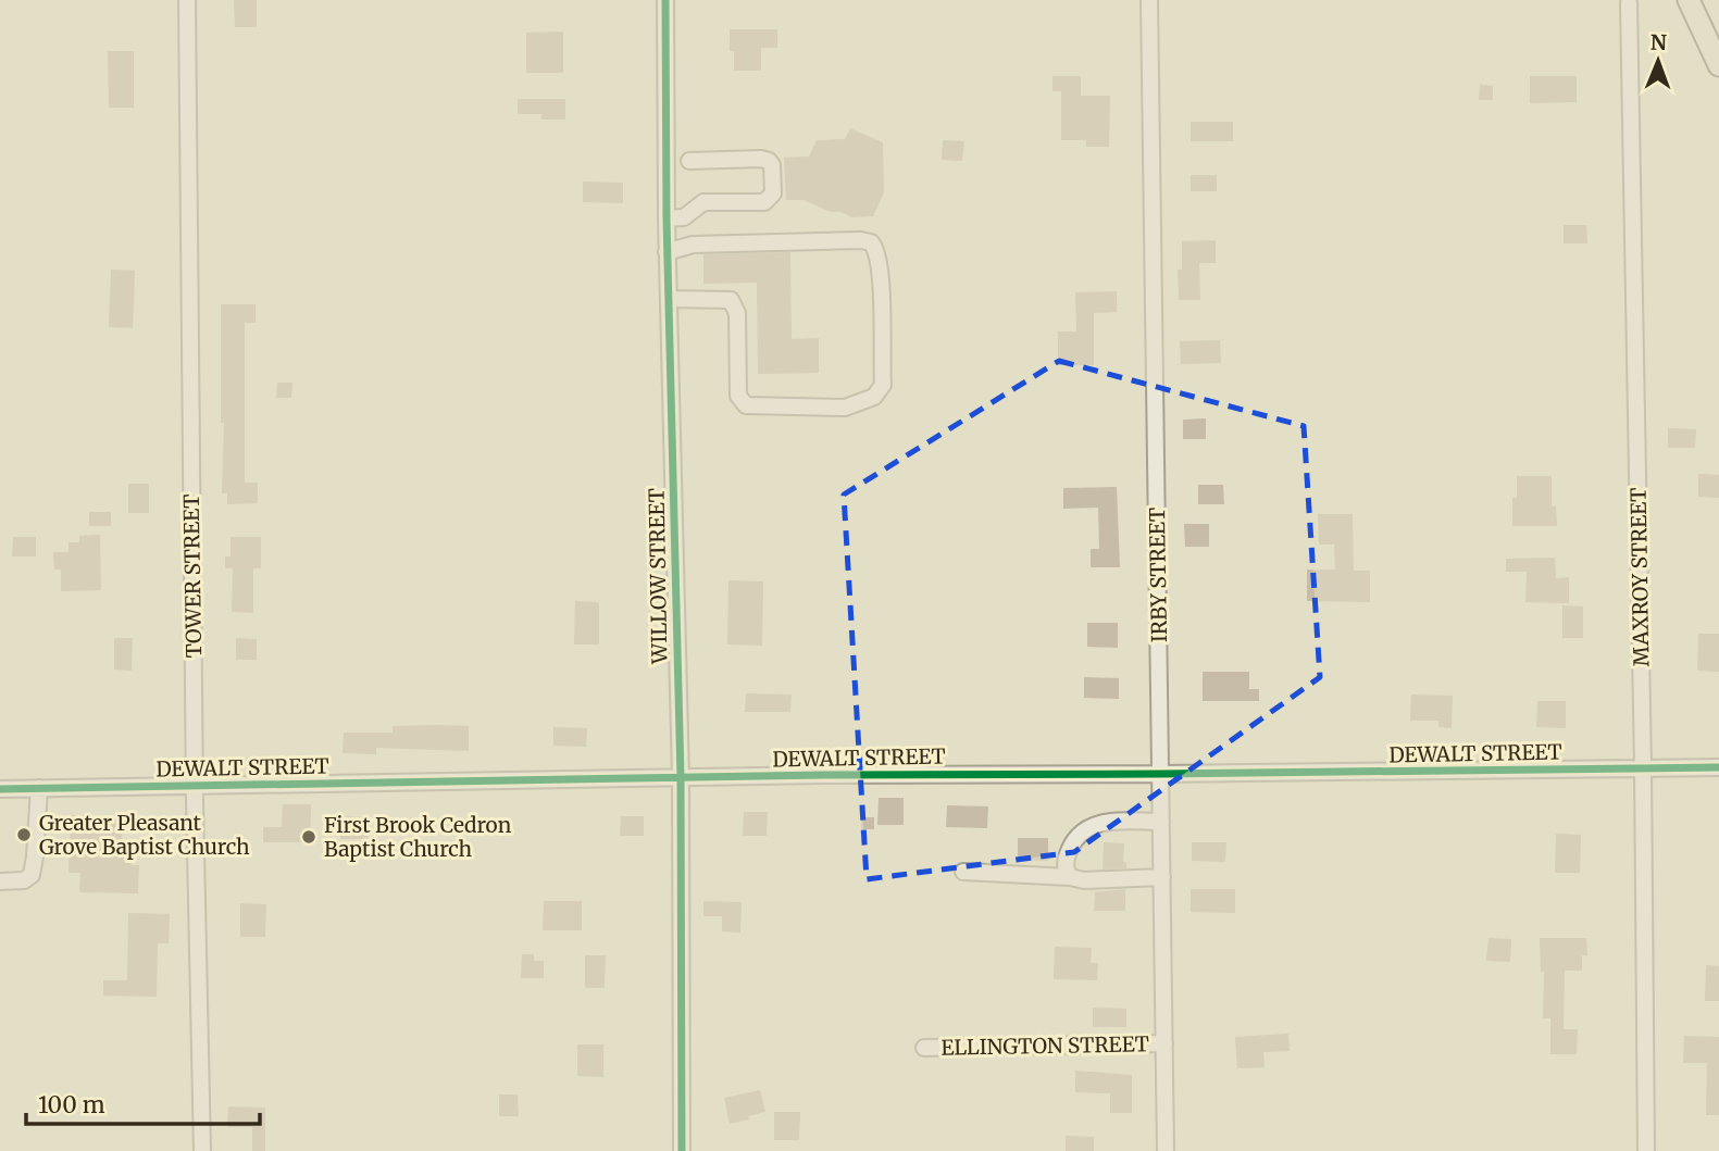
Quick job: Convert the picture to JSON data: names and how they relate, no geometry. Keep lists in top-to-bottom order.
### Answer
{
  "streets": {
    "street": [
      "IRBY STREET",
      "TOWER STREET",
      "WILLOW STREET",
      "MAXROY STREET",
      "DEWALT STREET",
      "ELLINGTON STREET"
    ]
  },
  "crossings": [
    ["IRBY STREET", "DEWALT STREET"],
    ["IRBY STREET", "ELLINGTON STREET"],
    ["TOWER STREET", "DEWALT STREET"],
    ["WILLOW STREET", "DEWALT STREET"],
    ["MAXROY STREET", "DEWALT STREET"]
  ],
  "places": ["Greater Pleasant Grove Baptist Church", "First Brook Cedron Baptist Church"],
  "scale_bar": "100 m",
  "north": "top"
}
